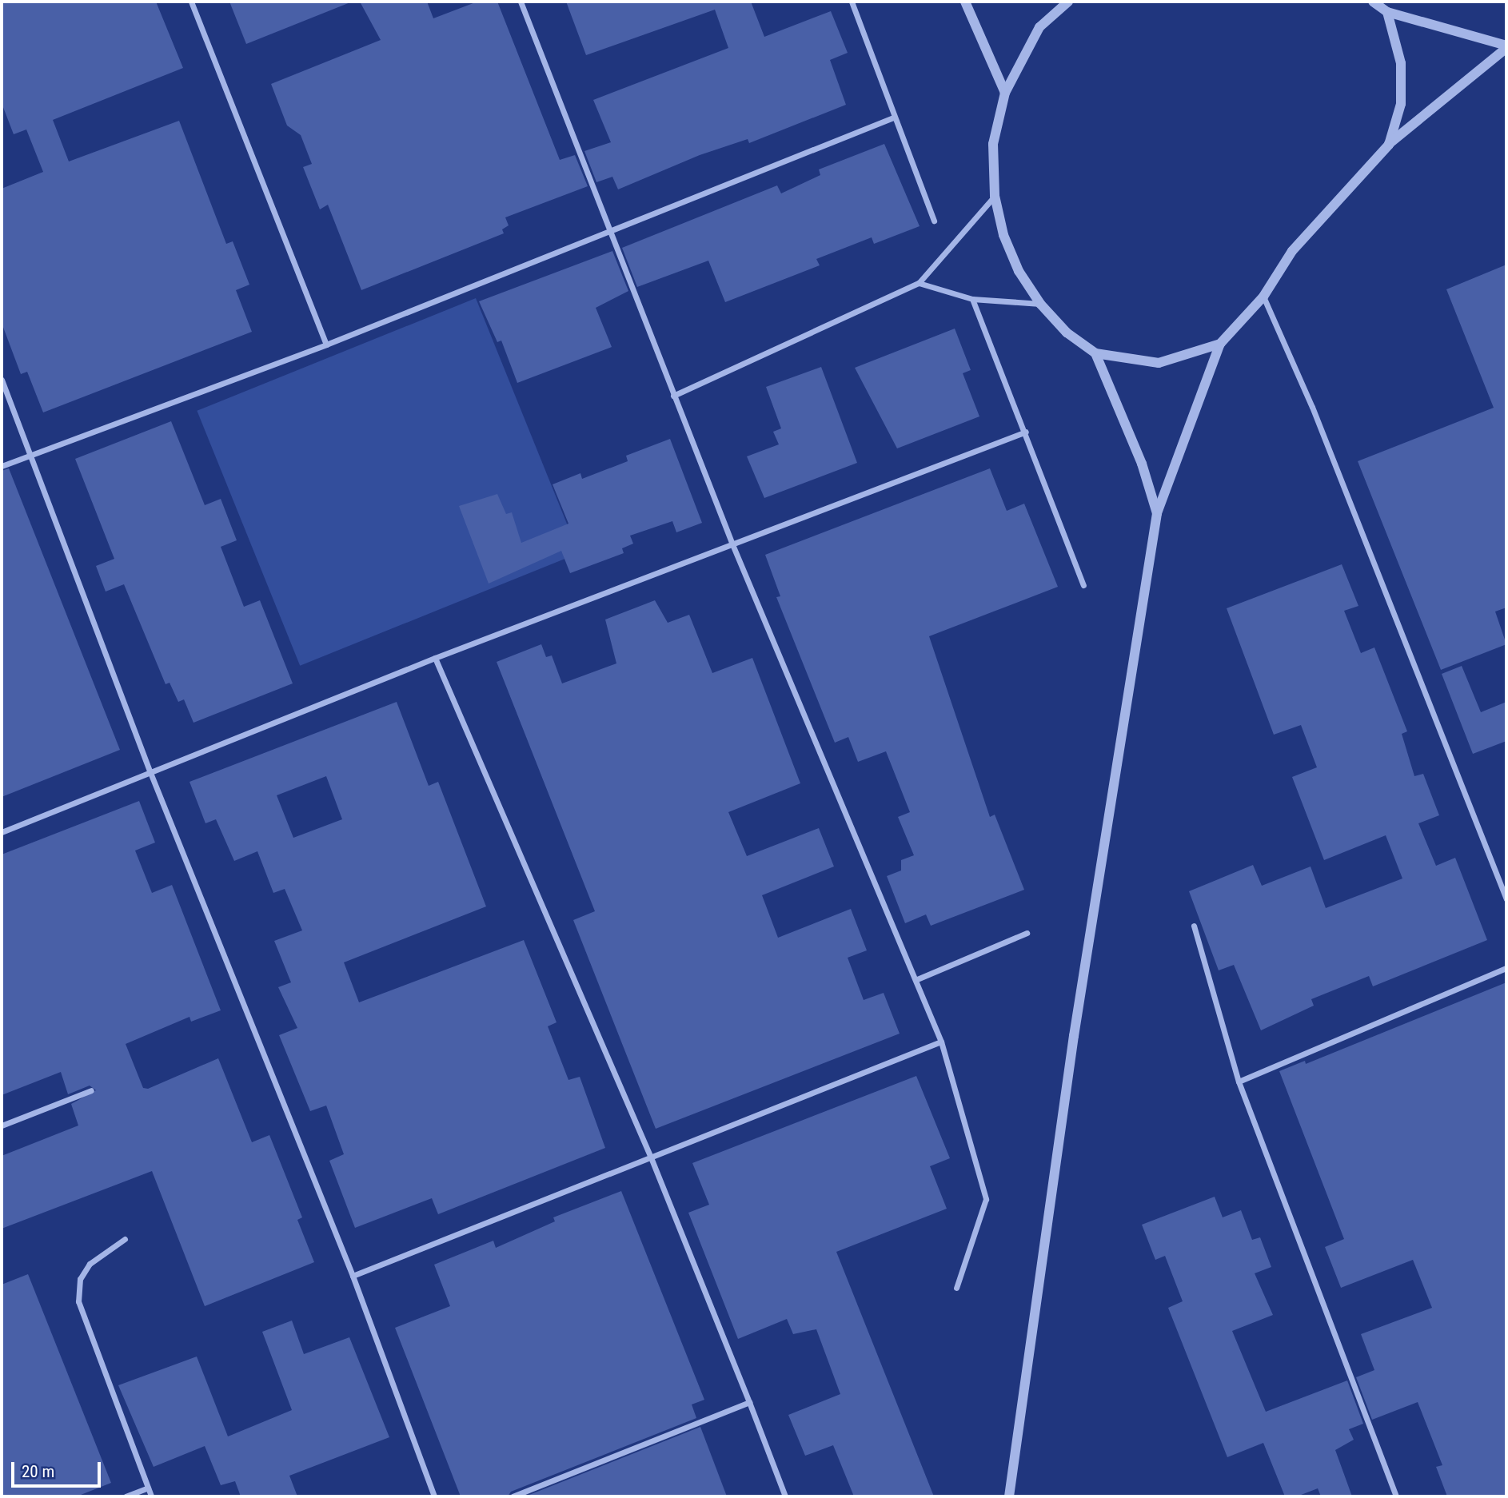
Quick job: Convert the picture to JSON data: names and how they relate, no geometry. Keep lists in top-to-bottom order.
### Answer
{
  "scale_bar": "20 m"
}
